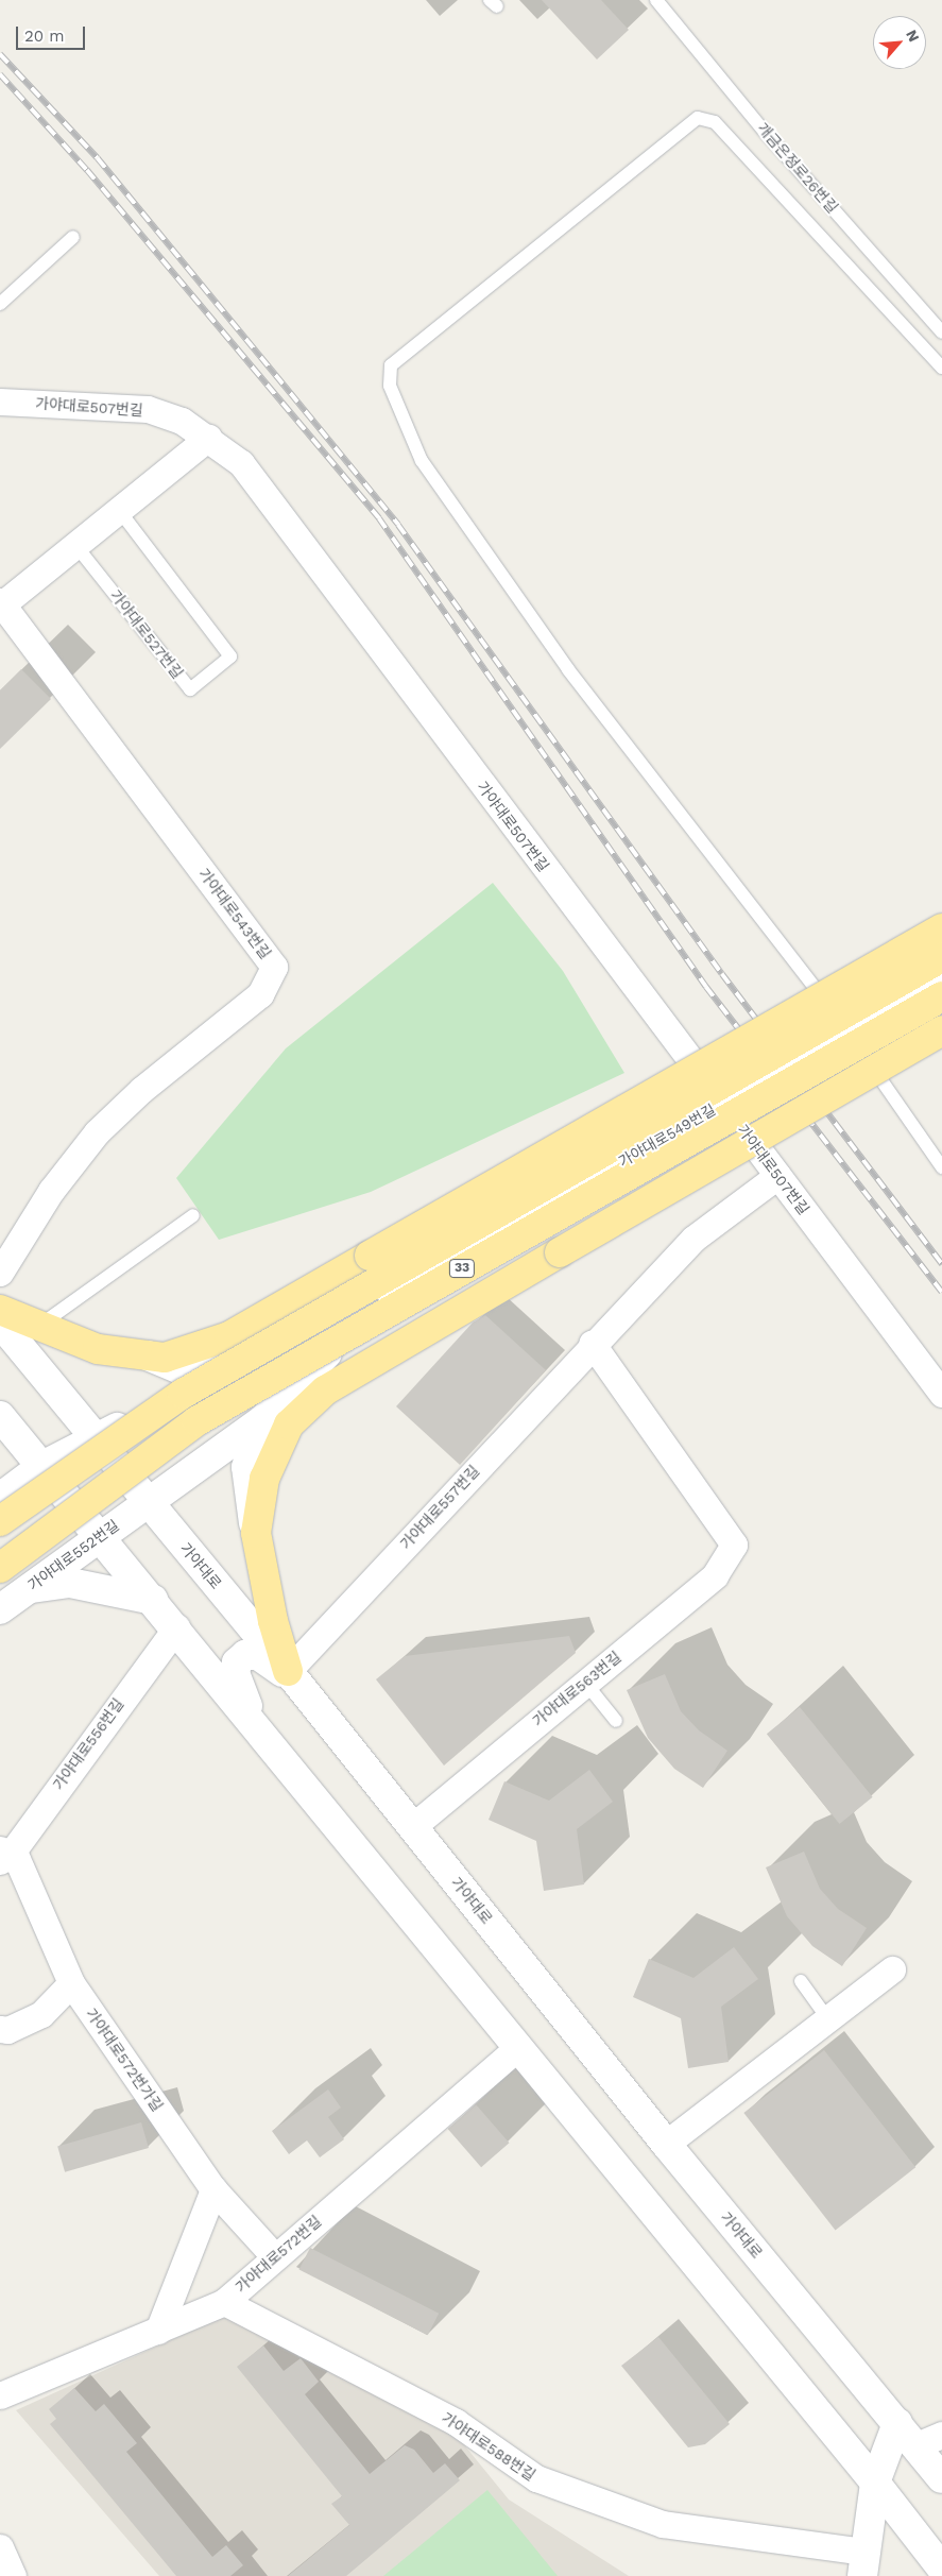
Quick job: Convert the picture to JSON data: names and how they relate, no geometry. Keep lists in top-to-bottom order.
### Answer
{
  "streets": {
    "highway": ["33"],
    "main road": ["가야대로549번길", "가야대로552번길", "가야대로"],
    "street": [
      "가야대로507번길",
      "가야대로543번길",
      "가야대로557번길",
      "가야대로563번길",
      "가야대로556번길",
      "가야대로572번가길",
      "가야대로572번길",
      "가야대로588번길"
    ],
    "lane": ["개금온정로26번길", "가야대로527번길"]
  },
  "crossings": [
    ["가야대로507번길", "가야대로557번길"],
    ["가야대로557번길", "가야대로"],
    ["가야대로557번길", "가야대로563번길"],
    ["가야대로552번길", "가야대로"],
    ["가야대로", "가야대로563번길"],
    ["가야대로556번길", "가야대로572번가길"],
    ["가야대로572번가길", "가야대로572번길"],
    ["가야대로572번길", "가야대로588번길"]
  ],
  "scale_bar": "20 m",
  "north": "top right"
}
